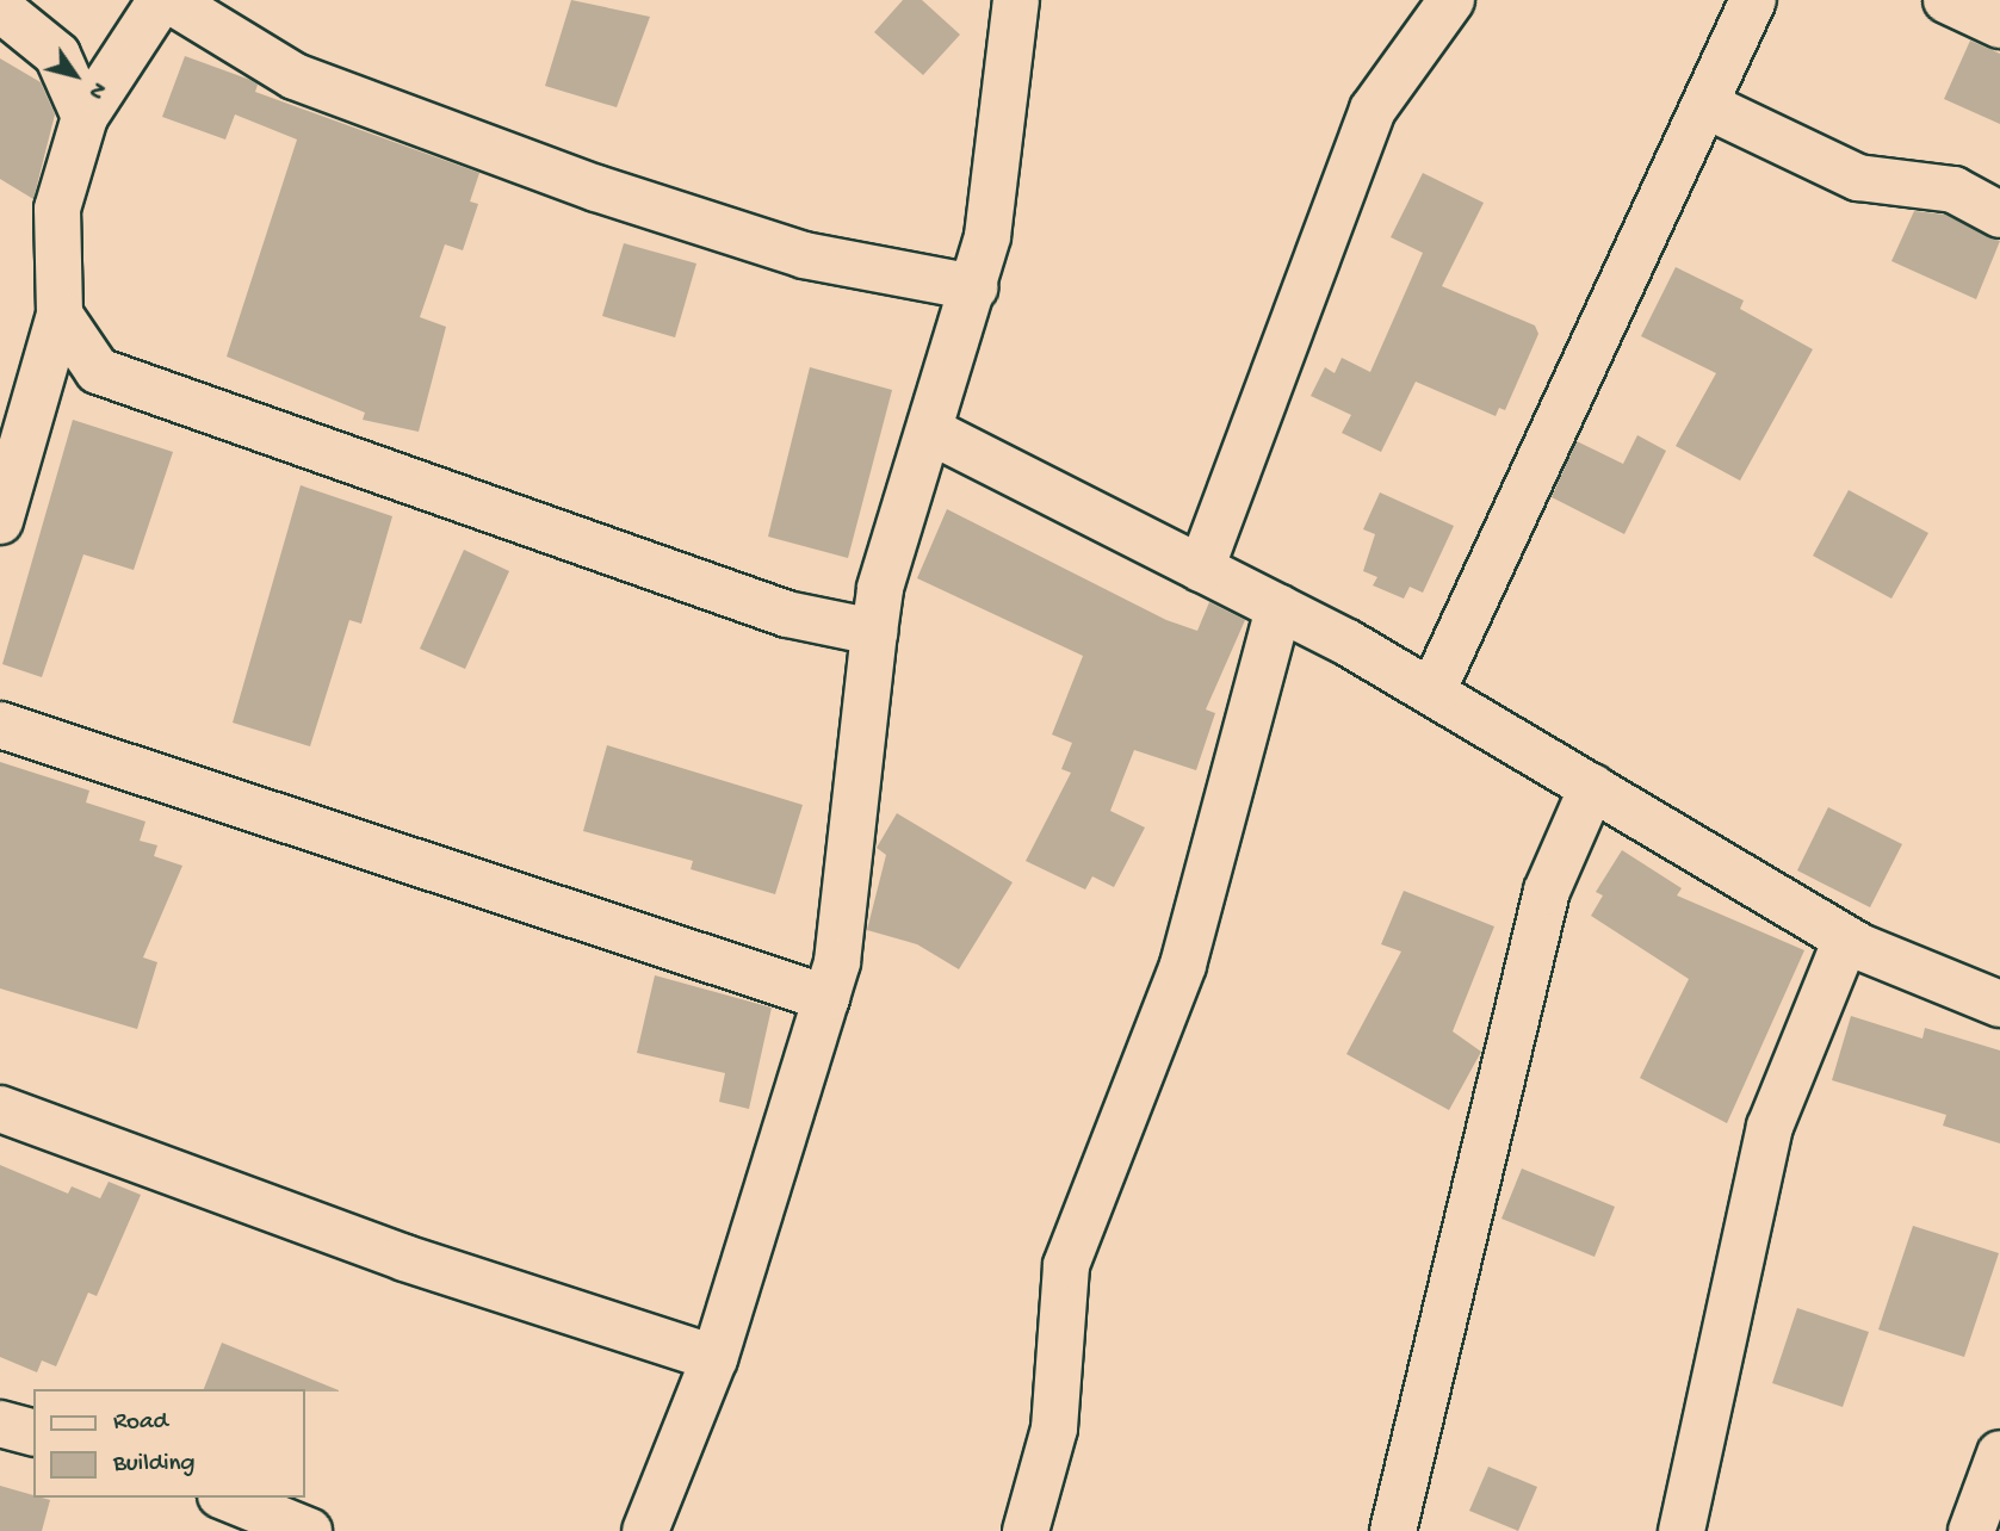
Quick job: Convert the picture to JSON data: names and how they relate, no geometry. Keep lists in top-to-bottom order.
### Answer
{
  "legend": ["Road", "Building"],
  "north": "bottom right"
}
